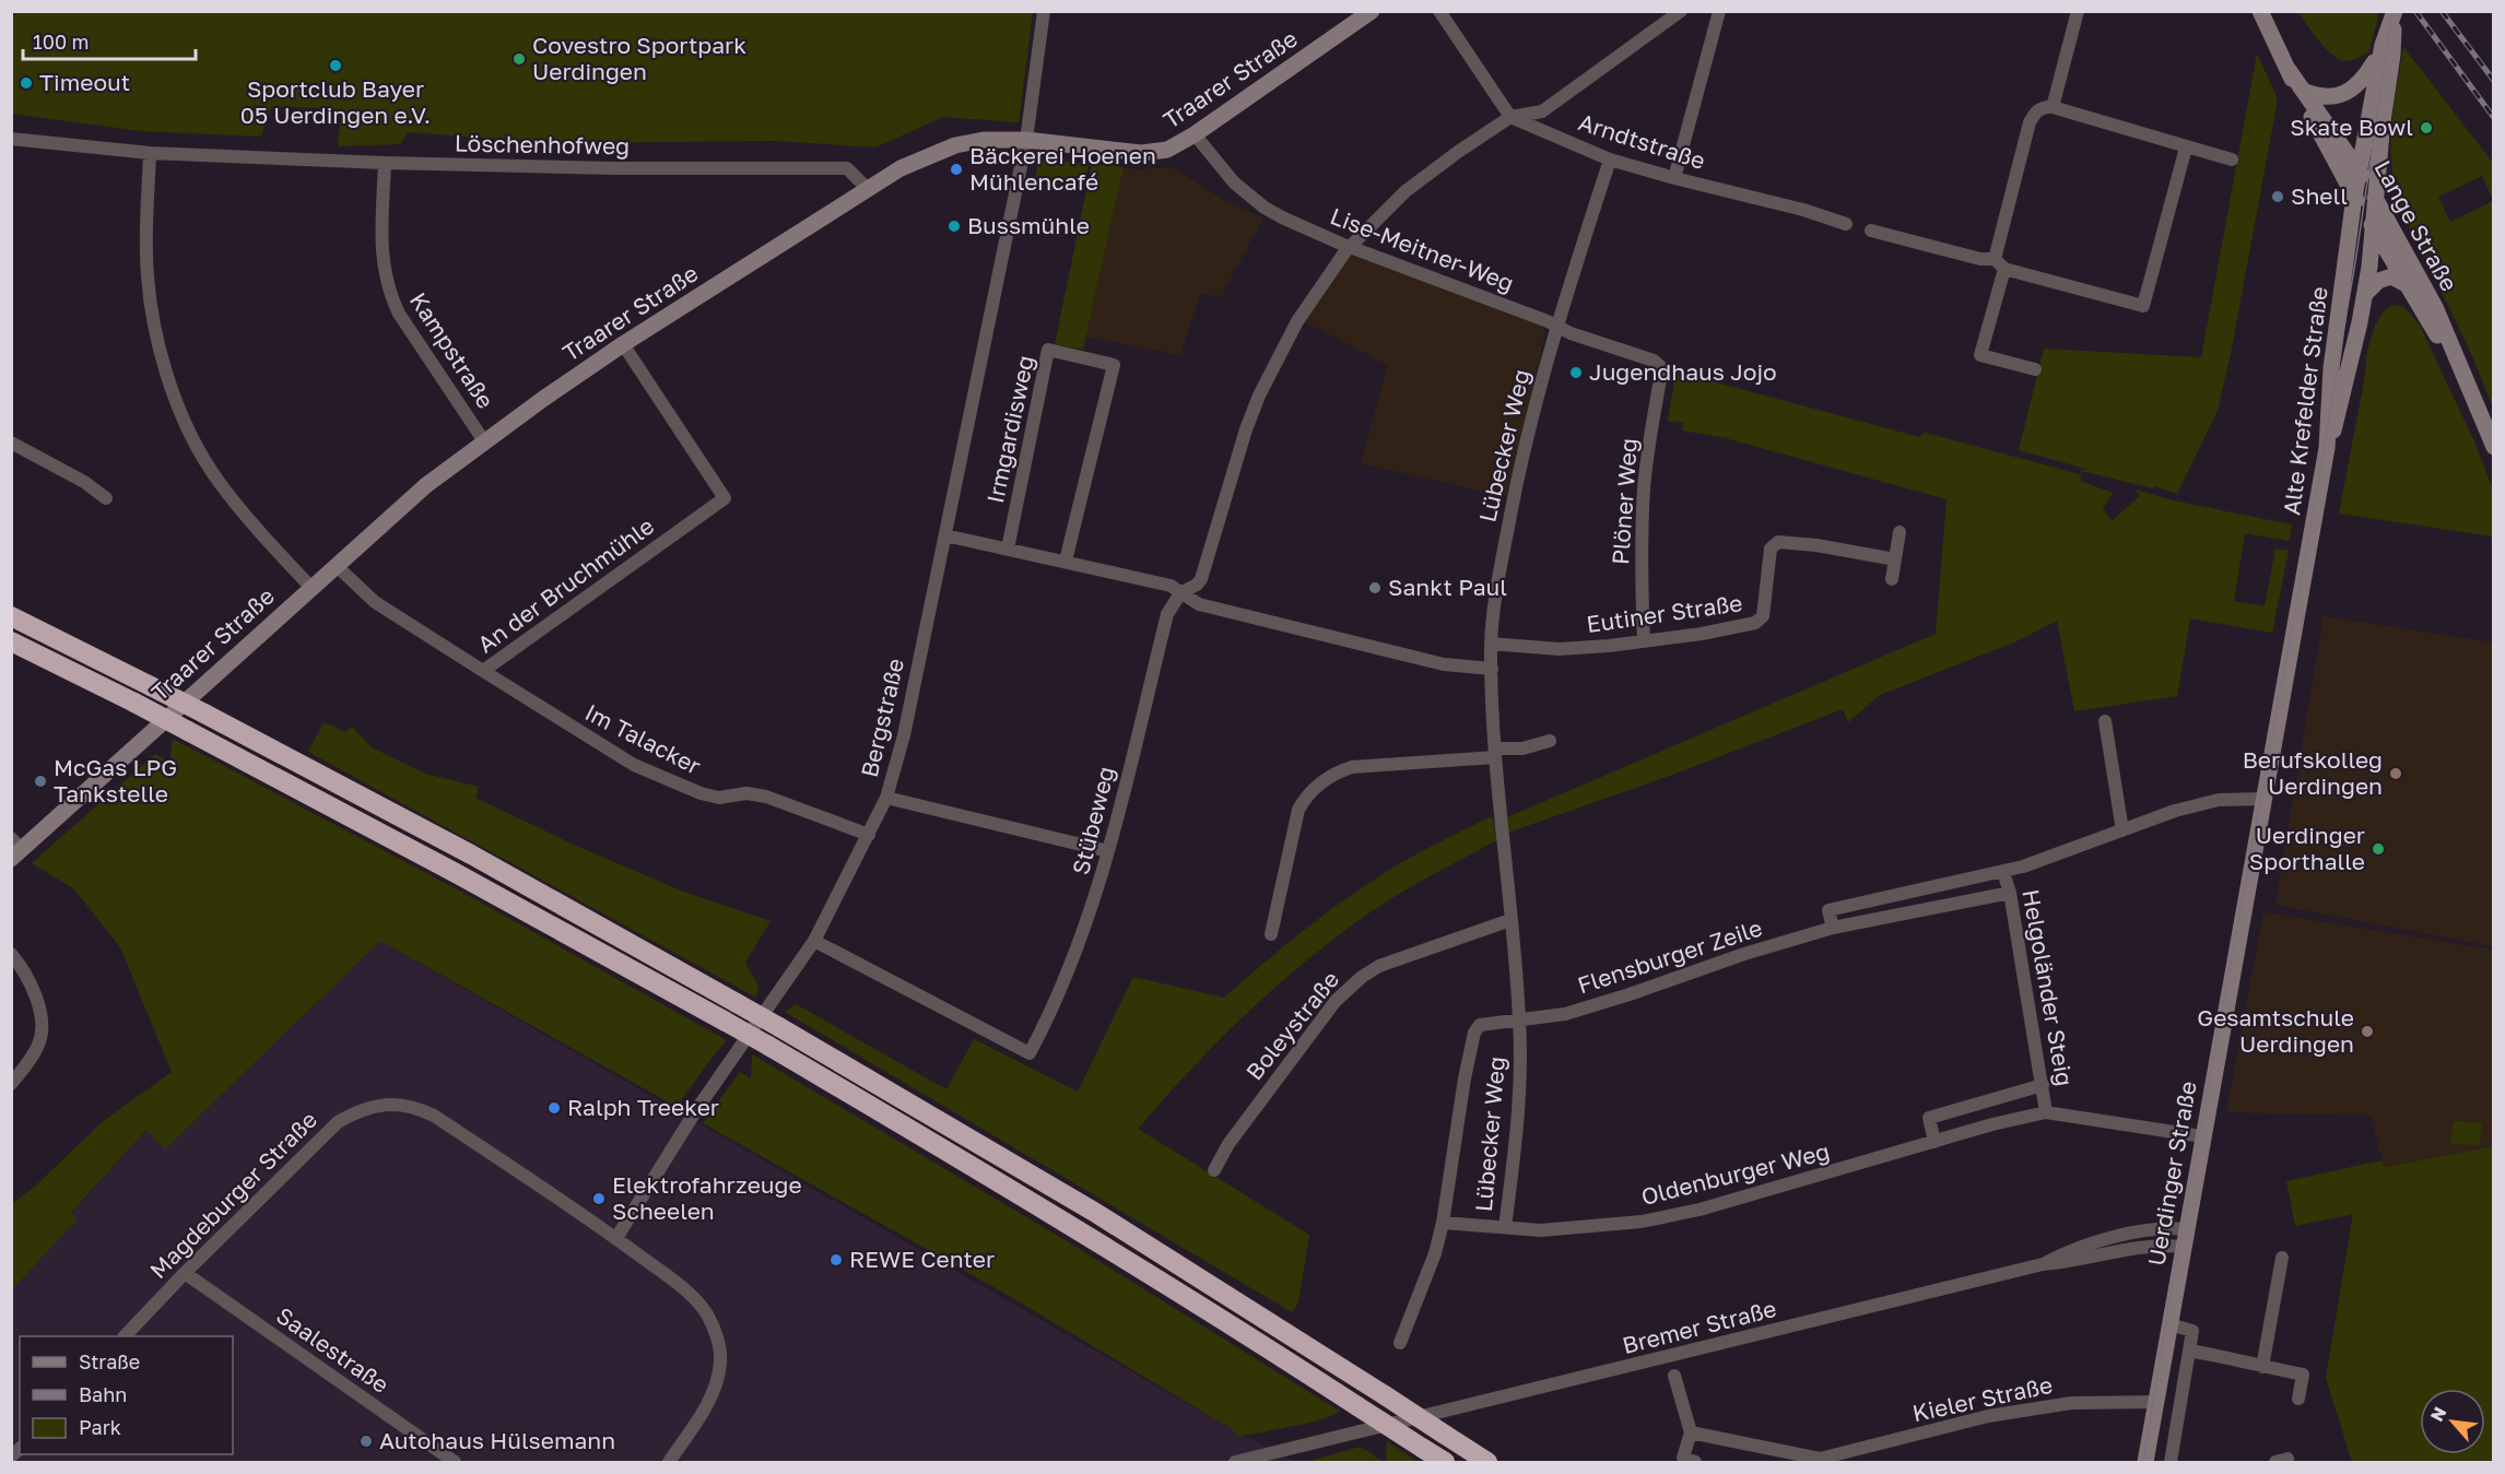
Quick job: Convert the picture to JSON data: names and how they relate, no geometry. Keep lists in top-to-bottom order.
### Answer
{
  "streets": {
    "street": [
      "Traarer Straße",
      "Arndtstraße",
      "Löschenhofweg",
      "Lange Straße",
      "Lise-Meitner-Weg",
      "Kampstraße",
      "Alte Krefelder Straße",
      "Irmgardisweg",
      "Lübecker Weg",
      "Plöner Weg",
      "An der Bruchmühle",
      "Eutiner Straße",
      "Bergstraße",
      "Im Talacker",
      "Stübeweg",
      "Flensburger Zeile",
      "Helgoländer Steig",
      "Boleystraße",
      "Uerdinger Straße",
      "Oldenburger Weg",
      "Magdeburger Straße",
      "Bremer Straße",
      "Saalestraße",
      "Kieler Straße"
    ]
  },
  "crossings": [
    ["Traarer Straße", "Löschenhofweg"],
    ["Traarer Straße", "Lise-Meitner-Weg"],
    ["Traarer Straße", "Kampstraße"],
    ["Traarer Straße", "An der Bruchmühle"],
    ["Traarer Straße", "Bergstraße"],
    ["Arndtstraße", "Lübecker Weg"],
    ["Arndtstraße", "Stübeweg"],
    ["Löschenhofweg", "Kampstraße"],
    ["Lange Straße", "Alte Krefelder Straße"],
    ["Lise-Meitner-Weg", "Lübecker Weg"],
    ["Lise-Meitner-Weg", "Plöner Weg"],
    ["Lise-Meitner-Weg", "Stübeweg"],
    ["Alte Krefelder Straße", "Uerdinger Straße"],
    ["Lübecker Weg", "Eutiner Straße"],
    ["Lübecker Weg", "Flensburger Zeile"],
    ["Lübecker Weg", "Boleystraße"],
    ["Lübecker Weg", "Oldenburger Weg"],
    ["Plöner Weg", "Eutiner Straße"],
    ["An der Bruchmühle", "Im Talacker"],
    ["Bergstraße", "Im Talacker"],
    ["Bergstraße", "Stübeweg"],
    ["Bergstraße", "Magdeburger Straße"],
    ["Flensburger Zeile", "Helgoländer Steig"],
    ["Helgoländer Steig", "Oldenburger Weg"],
    ["Uerdinger Straße", "Oldenburger Weg"],
    ["Uerdinger Straße", "Bremer Straße"],
    ["Uerdinger Straße", "Kieler Straße"],
    ["Magdeburger Straße", "Saalestraße"]
  ],
  "places": [
    "Covestro Sportpark Uerdingen",
    "Sportclub Bayer 05 Uerdingen e.V.",
    "Timeout",
    "Skate Bowl",
    "Bäckerei Hoenen Mühlencafé",
    "Shell",
    "Bussmühle",
    "Jugendhaus Jojo",
    "Sankt Paul",
    "Berufskolleg Uerdingen",
    "McGas LPG Tankstelle",
    "Uerdinger Sporthalle",
    "Gesamtschule Uerdingen",
    "Ralph Treeker",
    "Elektrofahrzeuge Scheelen",
    "REWE Center",
    "Autohaus Hülsemann"
  ],
  "legend": ["Straße", "Bahn", "Park"],
  "scale_bar": "100 m",
  "north": "top left"
}
